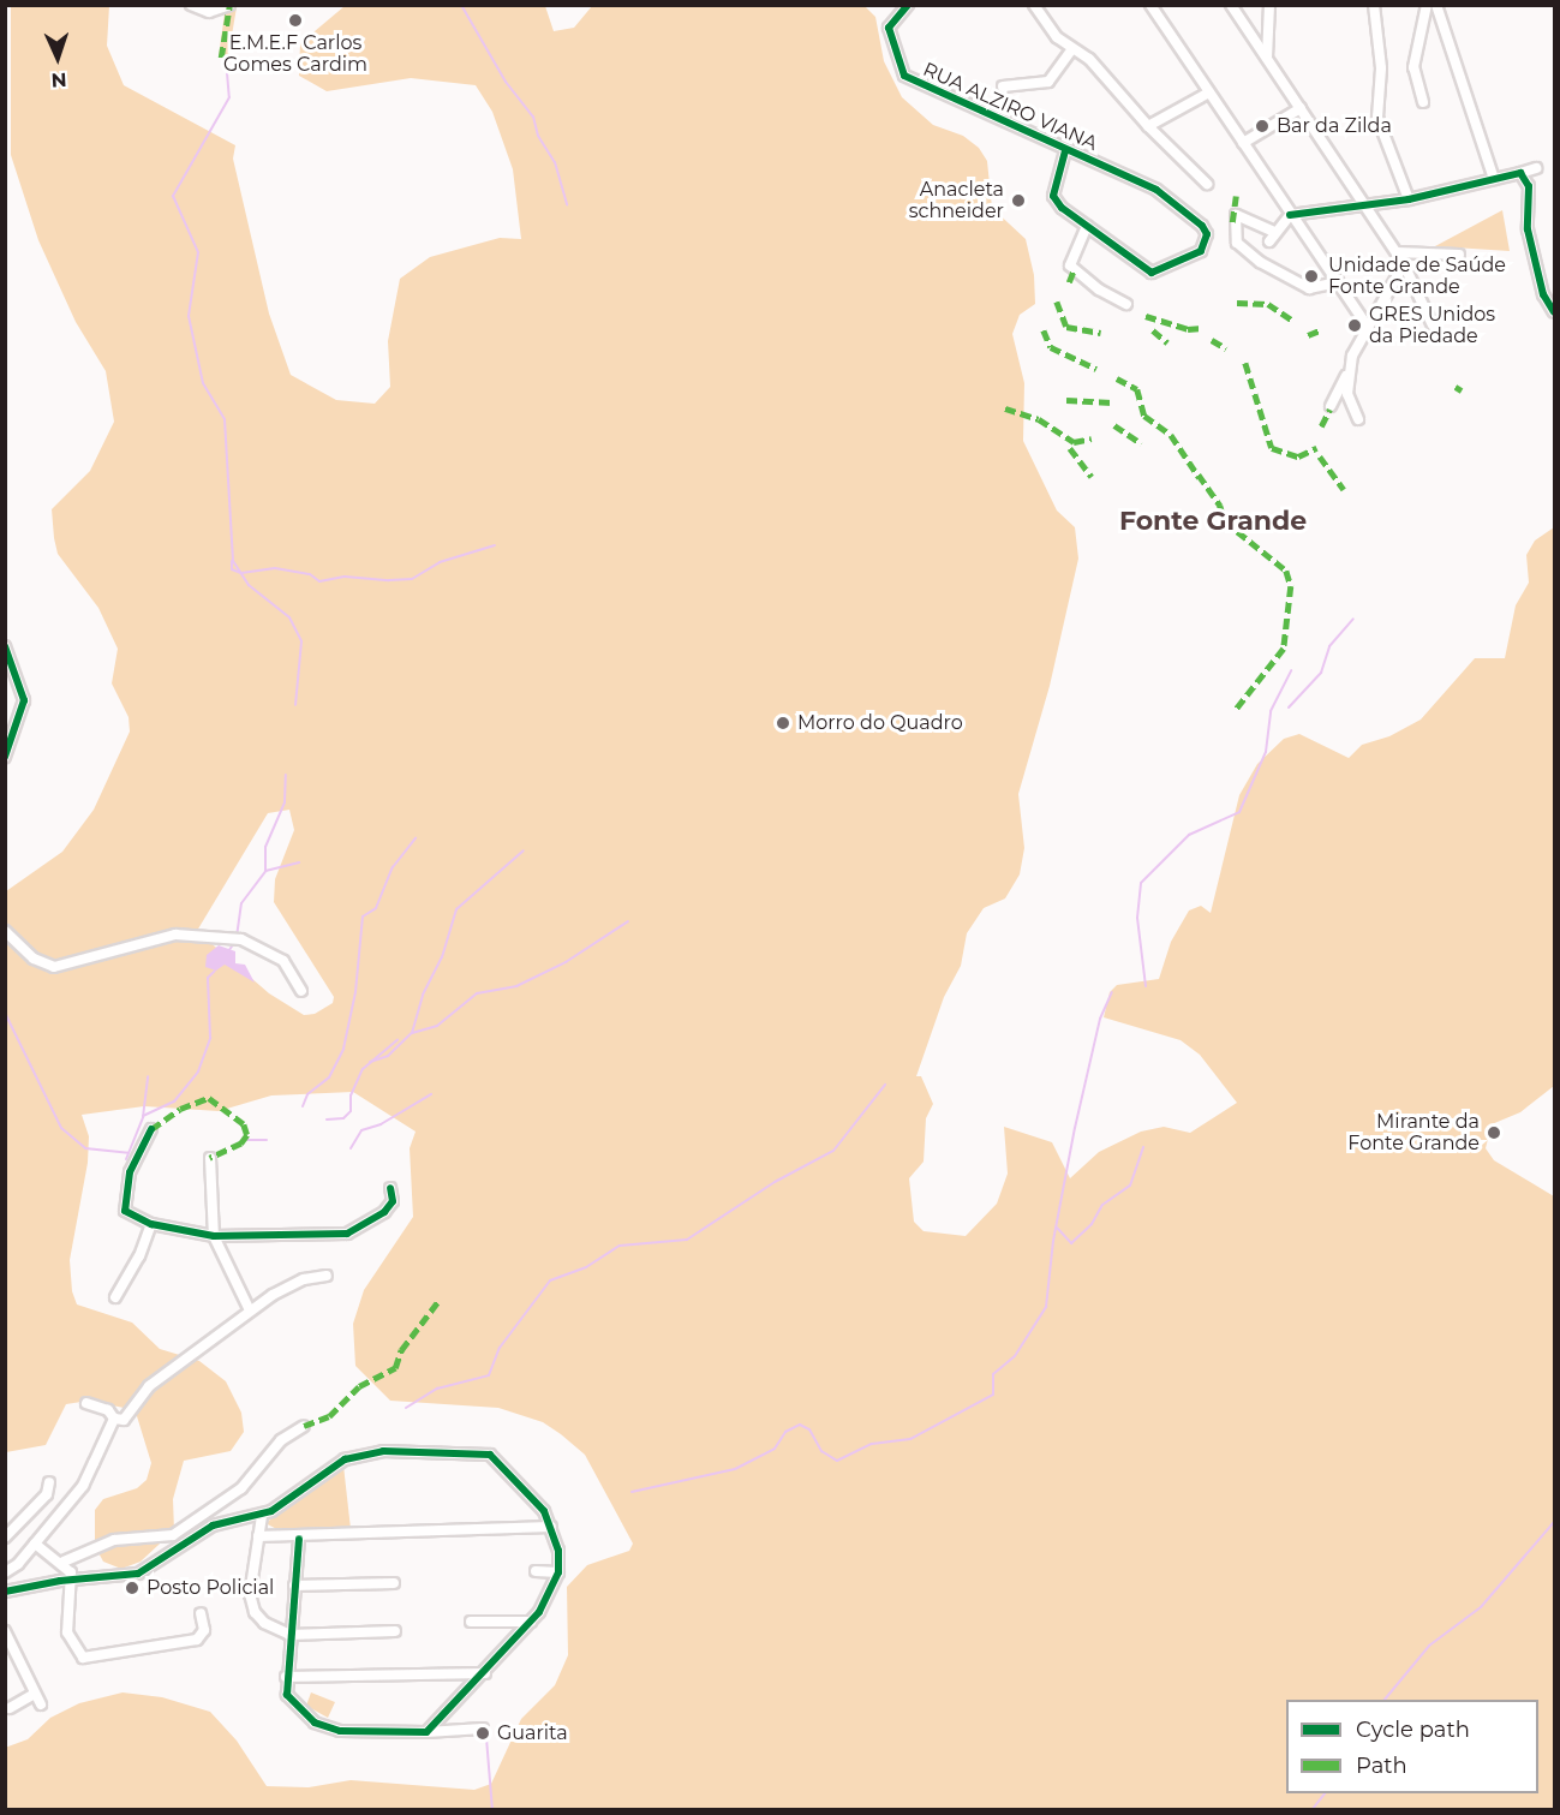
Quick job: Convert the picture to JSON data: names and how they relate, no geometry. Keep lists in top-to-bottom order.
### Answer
{
  "streets": {
    "street": ["RUA ALZIRO VIANA"]
  },
  "districts": ["Fonte Grande"],
  "places": [
    "E.M.E.F Carlos Gomes Cardim",
    "Bar da Zilda",
    "Anacleta schneider",
    "Unidade de Saúde Fonte Grande",
    "GRES Unidos da Piedade",
    "Morro do Quadro",
    "Mirante da Fonte Grande",
    "Posto Policial",
    "Guarita"
  ],
  "legend": ["Cycle path", "Path"],
  "north": "bottom"
}
